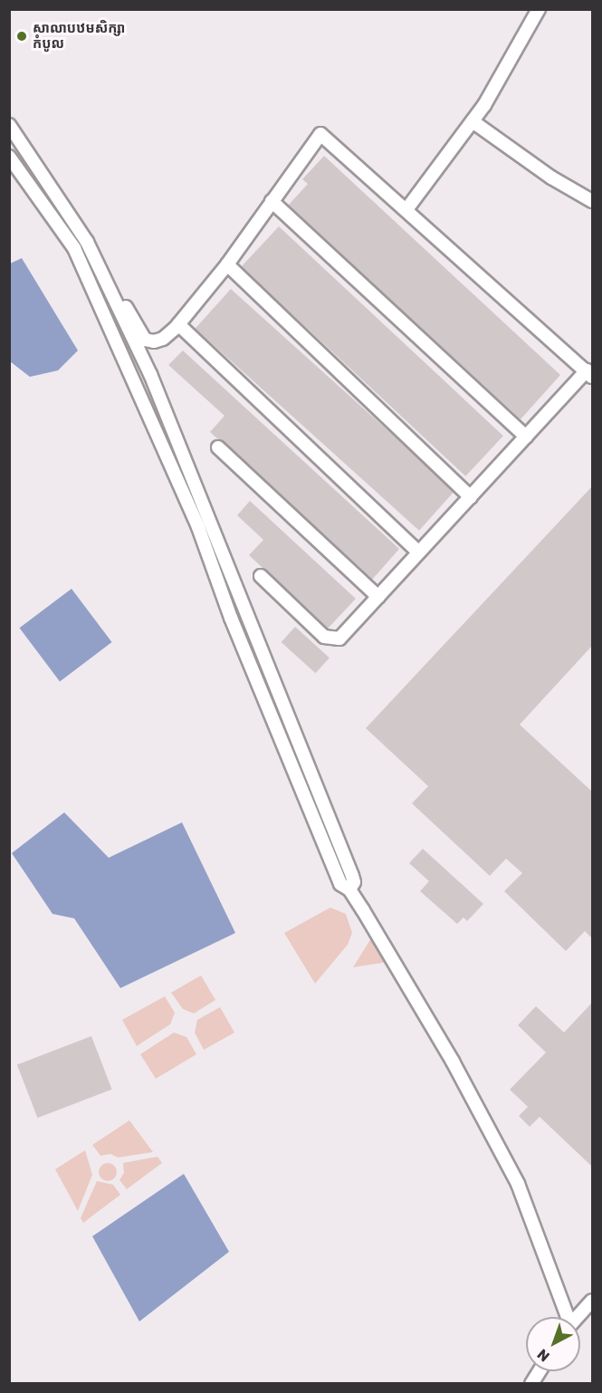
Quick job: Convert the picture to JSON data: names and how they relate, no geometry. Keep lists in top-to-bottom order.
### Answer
{
  "places": ["សាលាបឋមសិក្សា កំបូល"],
  "north": "bottom left"
}
